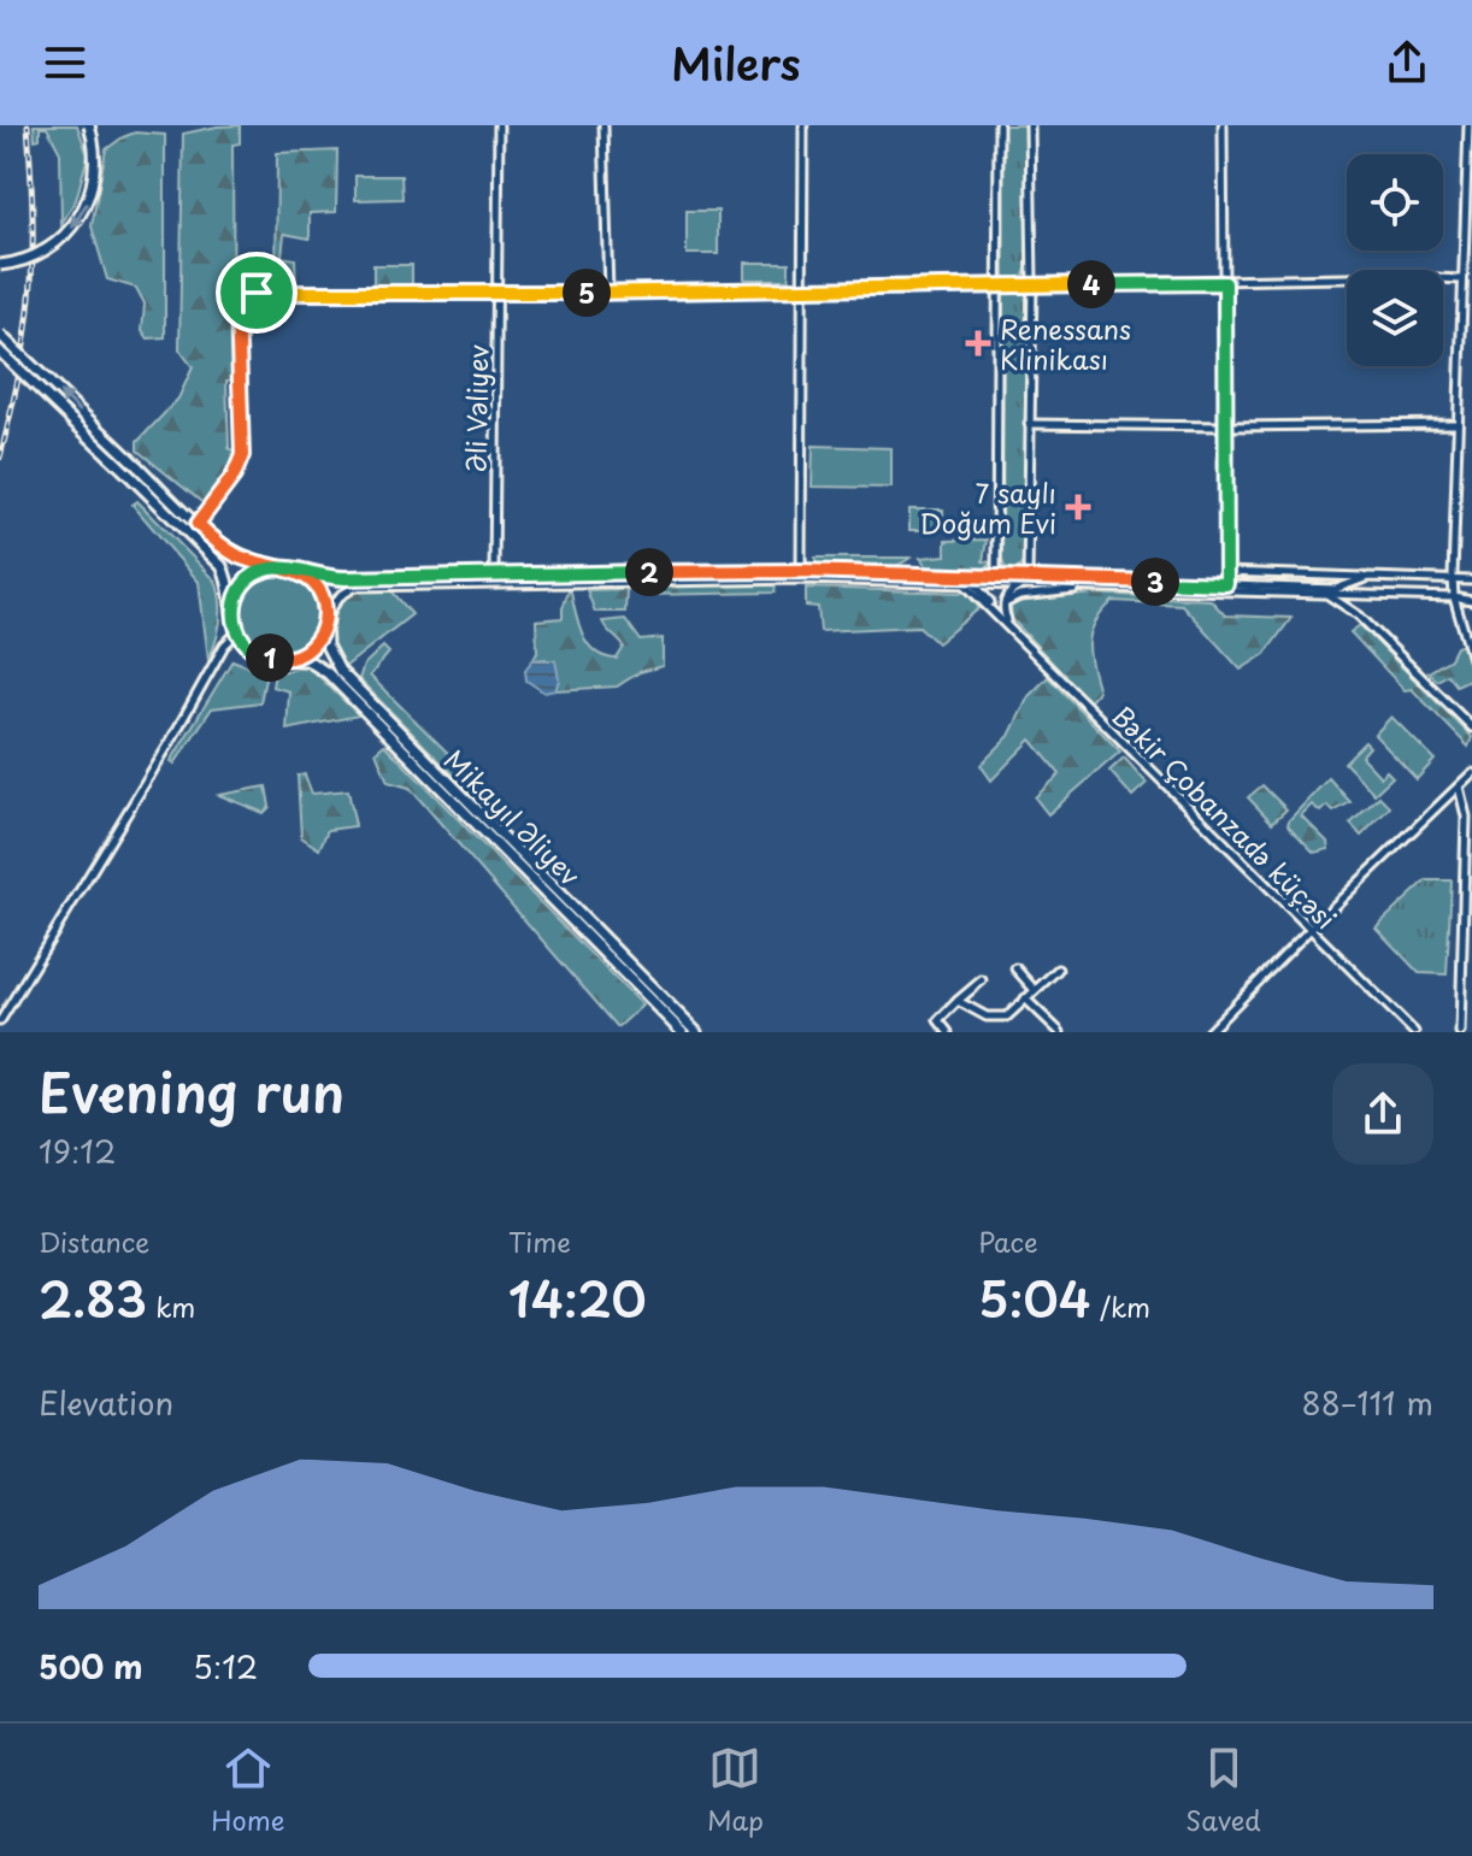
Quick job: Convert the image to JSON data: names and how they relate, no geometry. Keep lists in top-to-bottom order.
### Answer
{
  "streets": {
    "main road": ["Mikayıl Əliyev"],
    "street": ["Əli Vəliyev", "Bəkir Çobanzadə küçəsi"]
  },
  "places": {
    "health": ["Renessans Klinikası", "7 saylı Doğum Evi"]
  },
  "page": {
    "header": "Milers",
    "pins": [
      "4",
      "5",
      "2",
      "3",
      "1"
    ],
    "heading": ["Evening run", "19:12"],
    "stats": [
      ["Distance", "2.83 km"],
      ["Time", "14:20"],
      ["Pace", "5:04 /km"]
    ],
    "chart": ["Elevation", "88–111 m"],
    "list": [
      {
        "name": "500 m",
        "note": "5:12"
      }
    ],
    "tabs": ["Home", "Map", "Saved"]
  }
}
